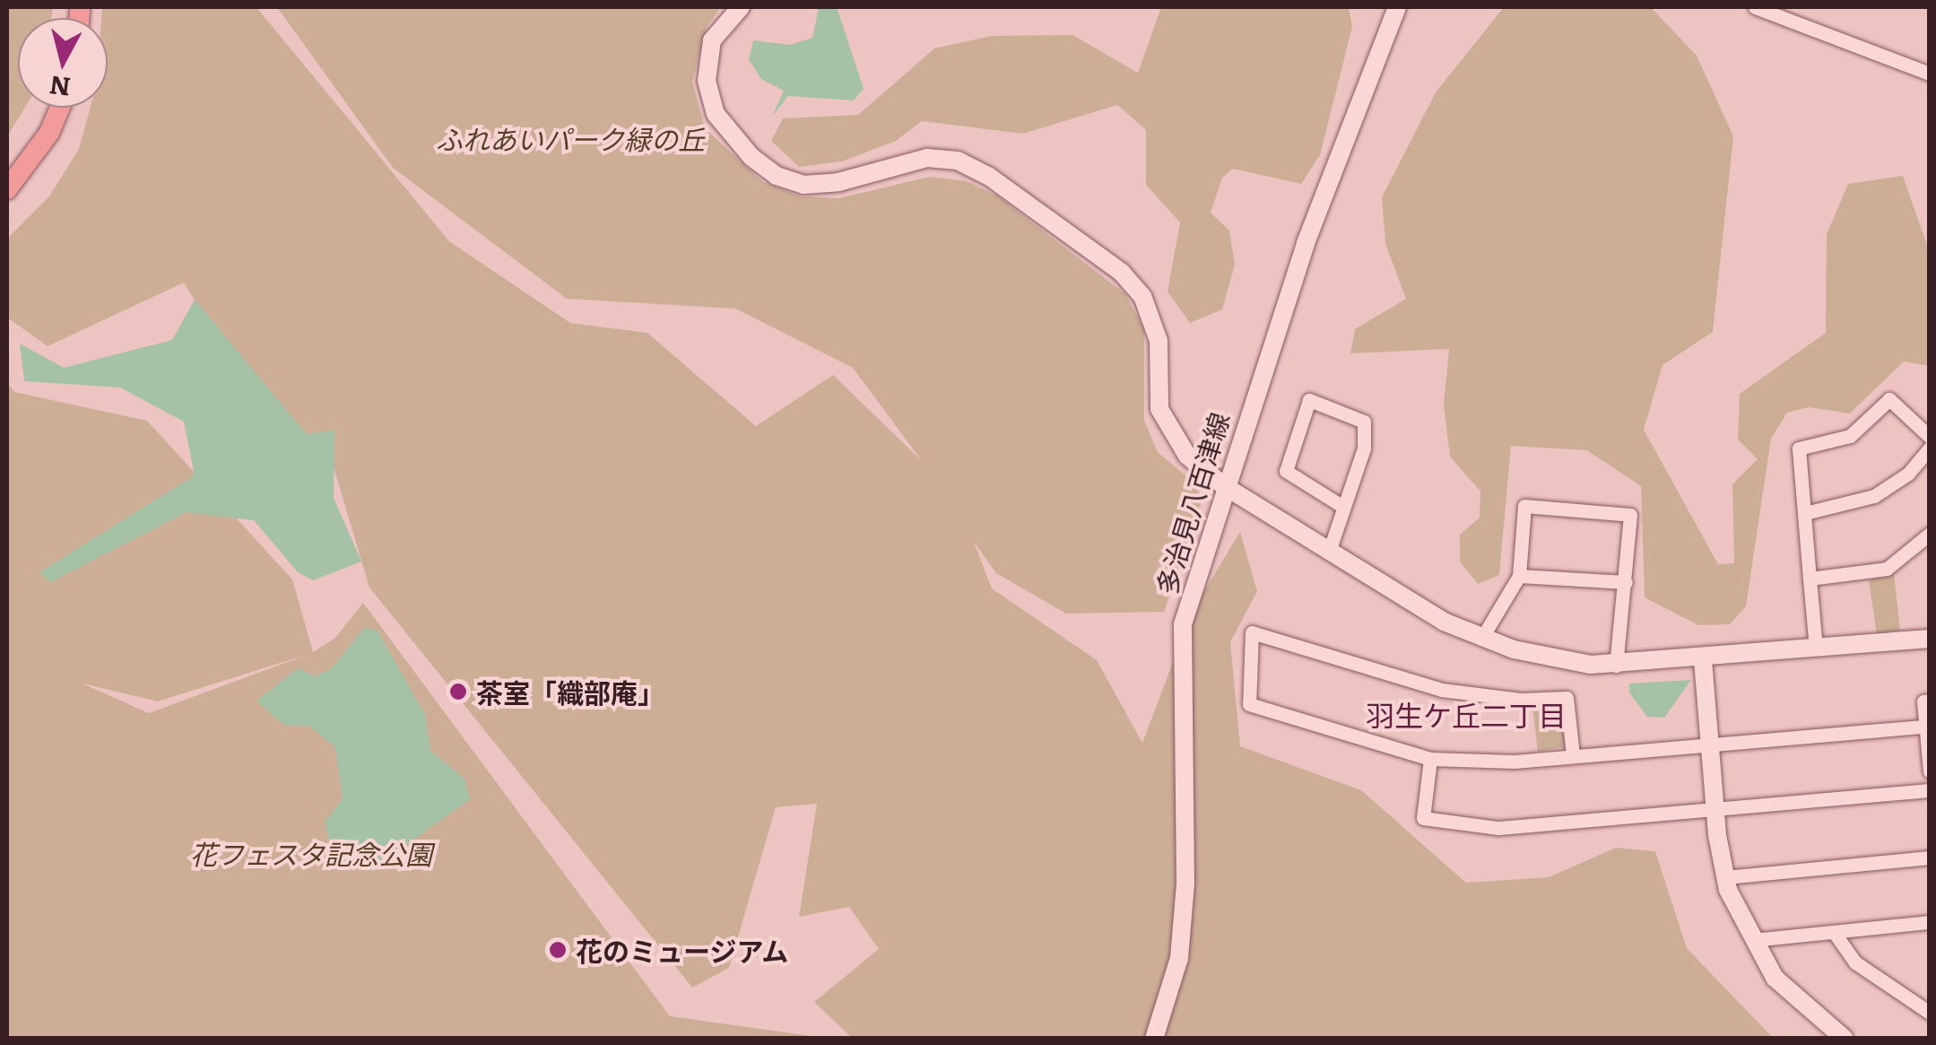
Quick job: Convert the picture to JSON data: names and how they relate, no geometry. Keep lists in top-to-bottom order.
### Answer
{
  "streets": {
    "street": ["多治見八百津線"]
  },
  "districts": ["羽生ケ丘二丁目"],
  "parks": ["ふれあいパーク緑の丘", "花フェスタ記念公園"],
  "places": ["茶室「織部庵」", "花のミュージアム"],
  "north": "bottom"
}
